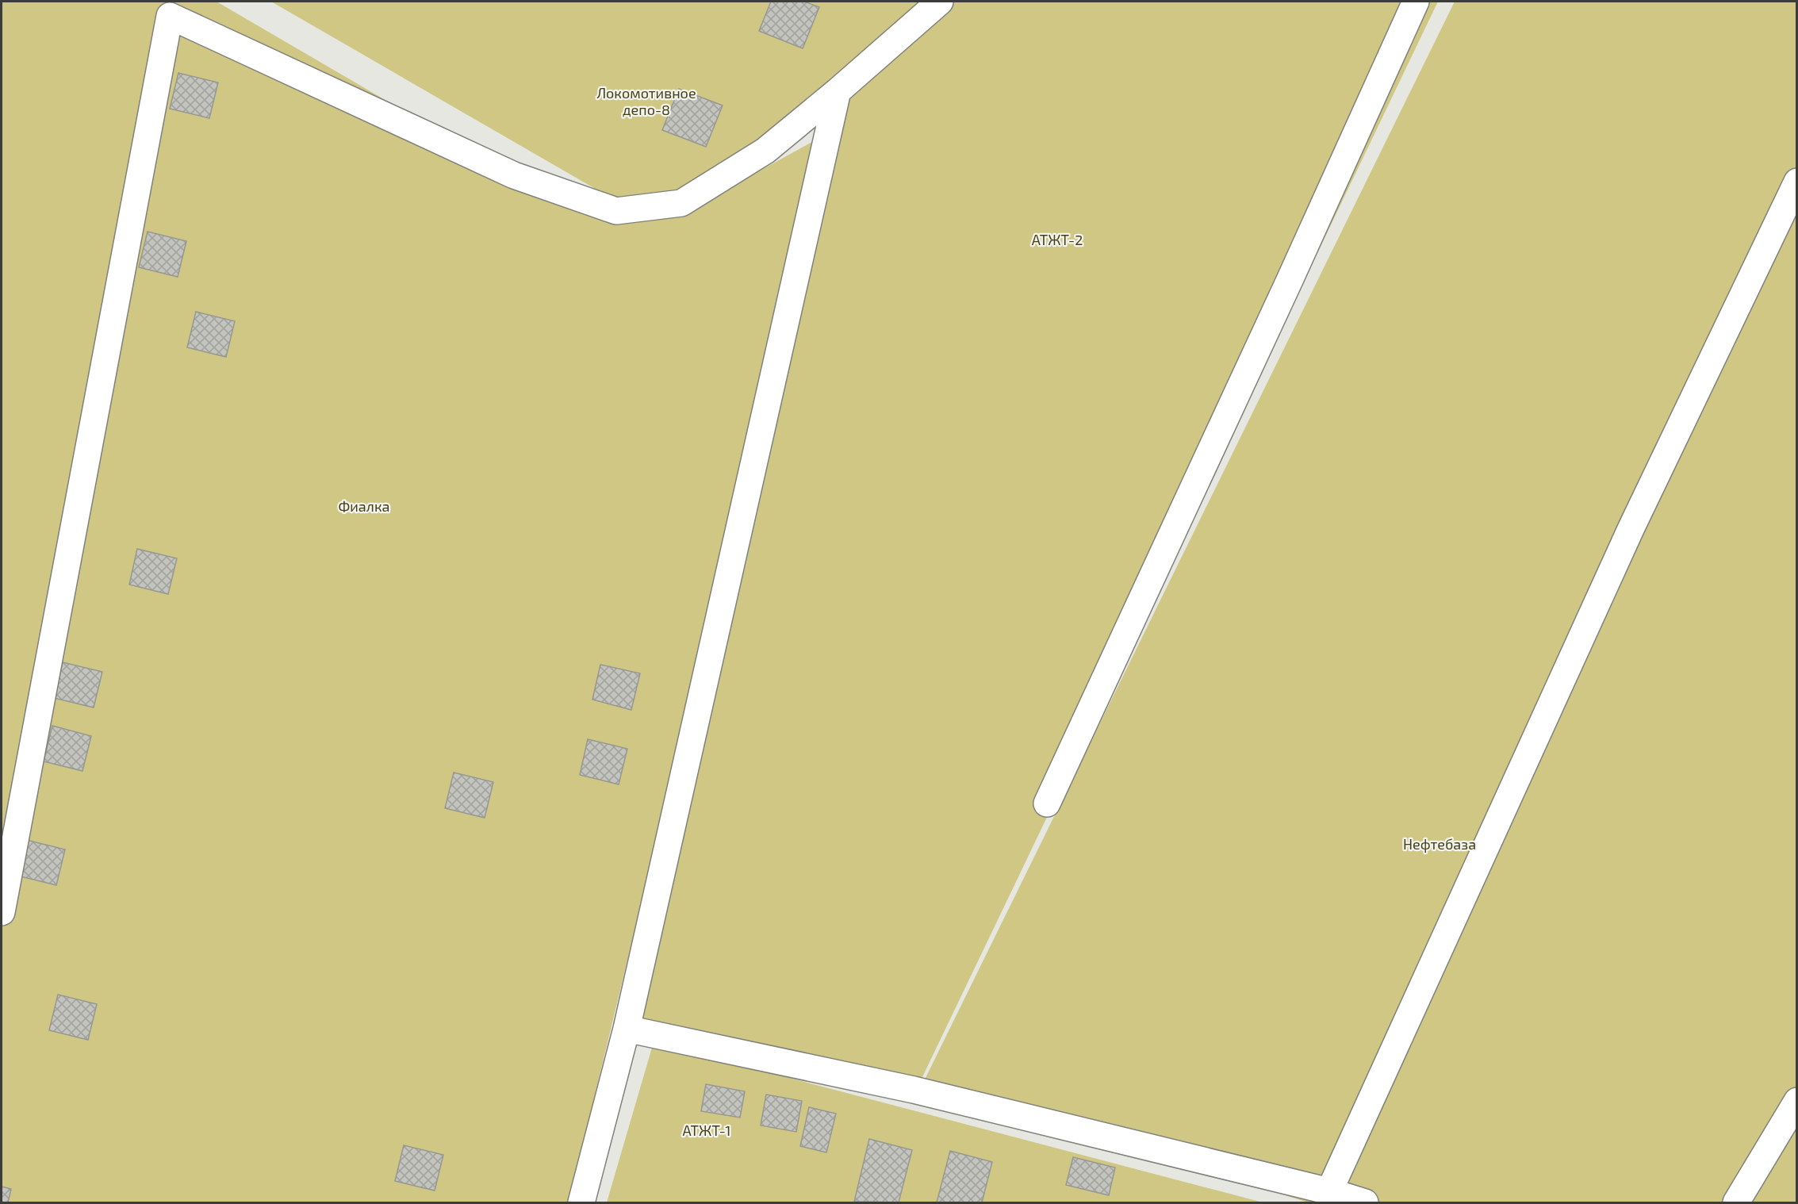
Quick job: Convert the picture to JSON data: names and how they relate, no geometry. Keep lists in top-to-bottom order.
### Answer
{
  "parks": [
    "Локомотивное депо-8",
    "АТЖТ-2",
    "Фиалка",
    "Нефтебаза",
    "АТЖТ-1"
  ]
}
